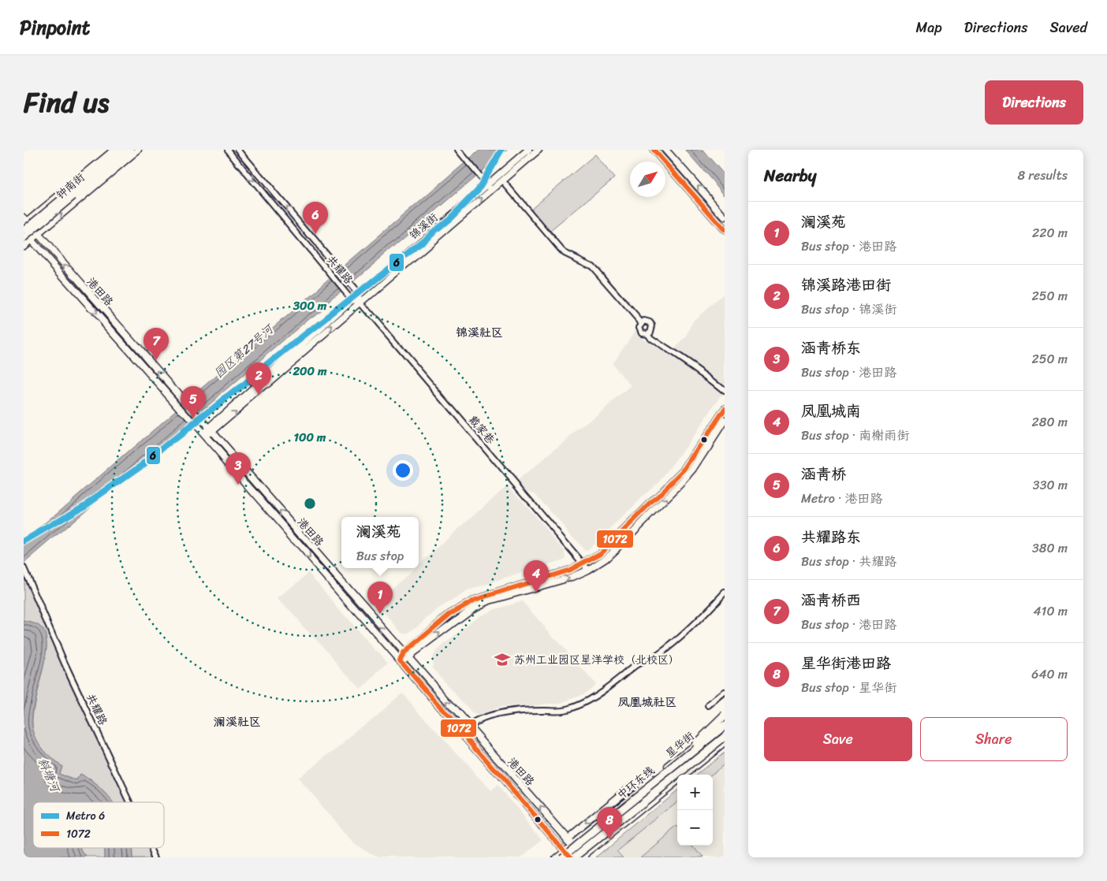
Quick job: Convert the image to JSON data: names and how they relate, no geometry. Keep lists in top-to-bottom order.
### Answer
{
  "streets": {
    "highway": ["中环东线"],
    "main road": [
      "钟南街",
      "锦溪街",
      "港田路",
      "星华街"
    ],
    "street": ["共耀路", "戴家巷"]
  },
  "crossings": [
    ["钟南街", "港田路"],
    ["锦溪街", "共耀路"],
    ["锦溪街", "港田路"],
    ["锦溪街", "戴家巷"],
    ["共耀路", "戴家巷"],
    ["港田路", "星华街"]
  ],
  "districts": ["锦溪社区", "凤凰城社区", "澜溪社区"],
  "water": ["园区第27号河", "斜塘河"],
  "places": {
    "school or university": ["苏州工业园区星洋学校（北校区）"]
  },
  "lines": ["metro line 6", "transit line 1072"],
  "legend": ["Metro 6", "1072"],
  "north": "top right",
  "page": {
    "header": "Pinpoint",
    "nav": ["Map", "Directions", "Saved"],
    "title": "Find us",
    "buttons": [
      "Directions",
      ["Save", "Share"]
    ],
    "heading": ["Nearby", "8 results"],
    "list": [
      {
        "mark": "1",
        "name": "澜溪苑",
        "note": "Bus stop · 港田路",
        "value": "220 m"
      },
      {
        "mark": "2",
        "name": "锦溪路港田街",
        "note": "Bus stop · 锦溪街",
        "value": "250 m"
      },
      {
        "mark": "3",
        "name": "涵青桥东",
        "note": "Bus stop · 港田路",
        "value": "250 m"
      },
      {
        "mark": "4",
        "name": "凤凰城南",
        "note": "Bus stop · 南榭雨街",
        "value": "280 m"
      },
      {
        "mark": "5",
        "name": "涵青桥",
        "note": "Metro · 港田路",
        "value": "330 m"
      },
      {
        "mark": "6",
        "name": "共耀路东",
        "note": "Bus stop · 共耀路",
        "value": "380 m"
      },
      {
        "mark": "7",
        "name": "涵青桥西",
        "note": "Bus stop · 港田路",
        "value": "410 m"
      },
      {
        "mark": "8",
        "name": "星华街港田路",
        "note": "Bus stop · 星华街",
        "value": "640 m"
      }
    ],
    "pins": [
      "6",
      "7",
      "2",
      "5",
      "3",
      "4",
      "1",
      "8"
    ],
    "popup": ["澜溪苑", "Bus stop"],
    "map_buttons": ["+", "−"]
  },
  "rings": ["300 m", "200 m", "100 m"]
}
